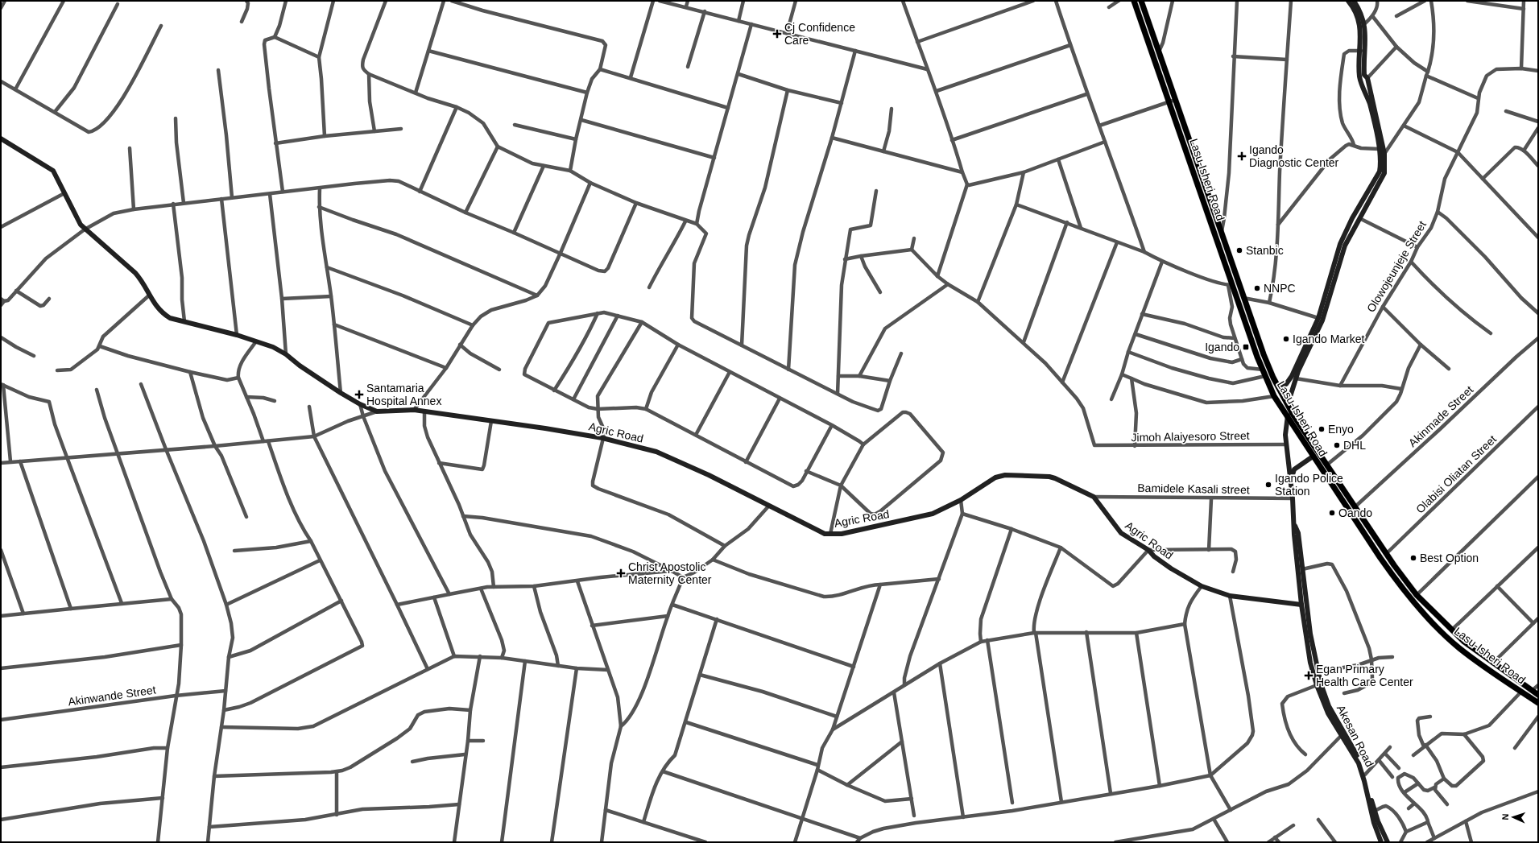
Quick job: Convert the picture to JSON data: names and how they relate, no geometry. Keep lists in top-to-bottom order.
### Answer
{
  "streets": {
    "main road": ["Lasu-Isheri Road"],
    "street": [
      "Olowojeunjeje Street",
      "Akinmade Street",
      "Agric Road",
      "Jimoh Alaiyesoro Street",
      "Olabisi Oliatan Street",
      "Bamidele Kasali street",
      "Akinwande Street",
      "Akesan Road"
    ]
  },
  "crossings": [
    ["Lasu-Isheri Road", "Akinmade Street"],
    ["Lasu-Isheri Road", "Olabisi Oliatan Street"],
    ["Lasu-Isheri Road", "Akesan Road"],
    ["Agric Road", "Bamidele Kasali street"],
    ["Agric Road", "Akesan Road"],
    ["Jimoh Alaiyesoro Street", "Akesan Road"],
    ["Bamidele Kasali street", "Akesan Road"]
  ],
  "places": {
    "health": [
      "Cj Confidence Care",
      "Igando Diagnostic Center",
      "Santamaria Hospital Annex",
      "Christ Apostolic Maternity Center",
      "Egan Primary Health Care Center"
    ],
    "other": [
      "Stanbic",
      "NNPC",
      "Igando Market",
      "Enyo",
      "DHL",
      "Igando Police Station",
      "Oando",
      "Best Option"
    ],
    "transit": ["Igando"]
  },
  "north": "left"
}
